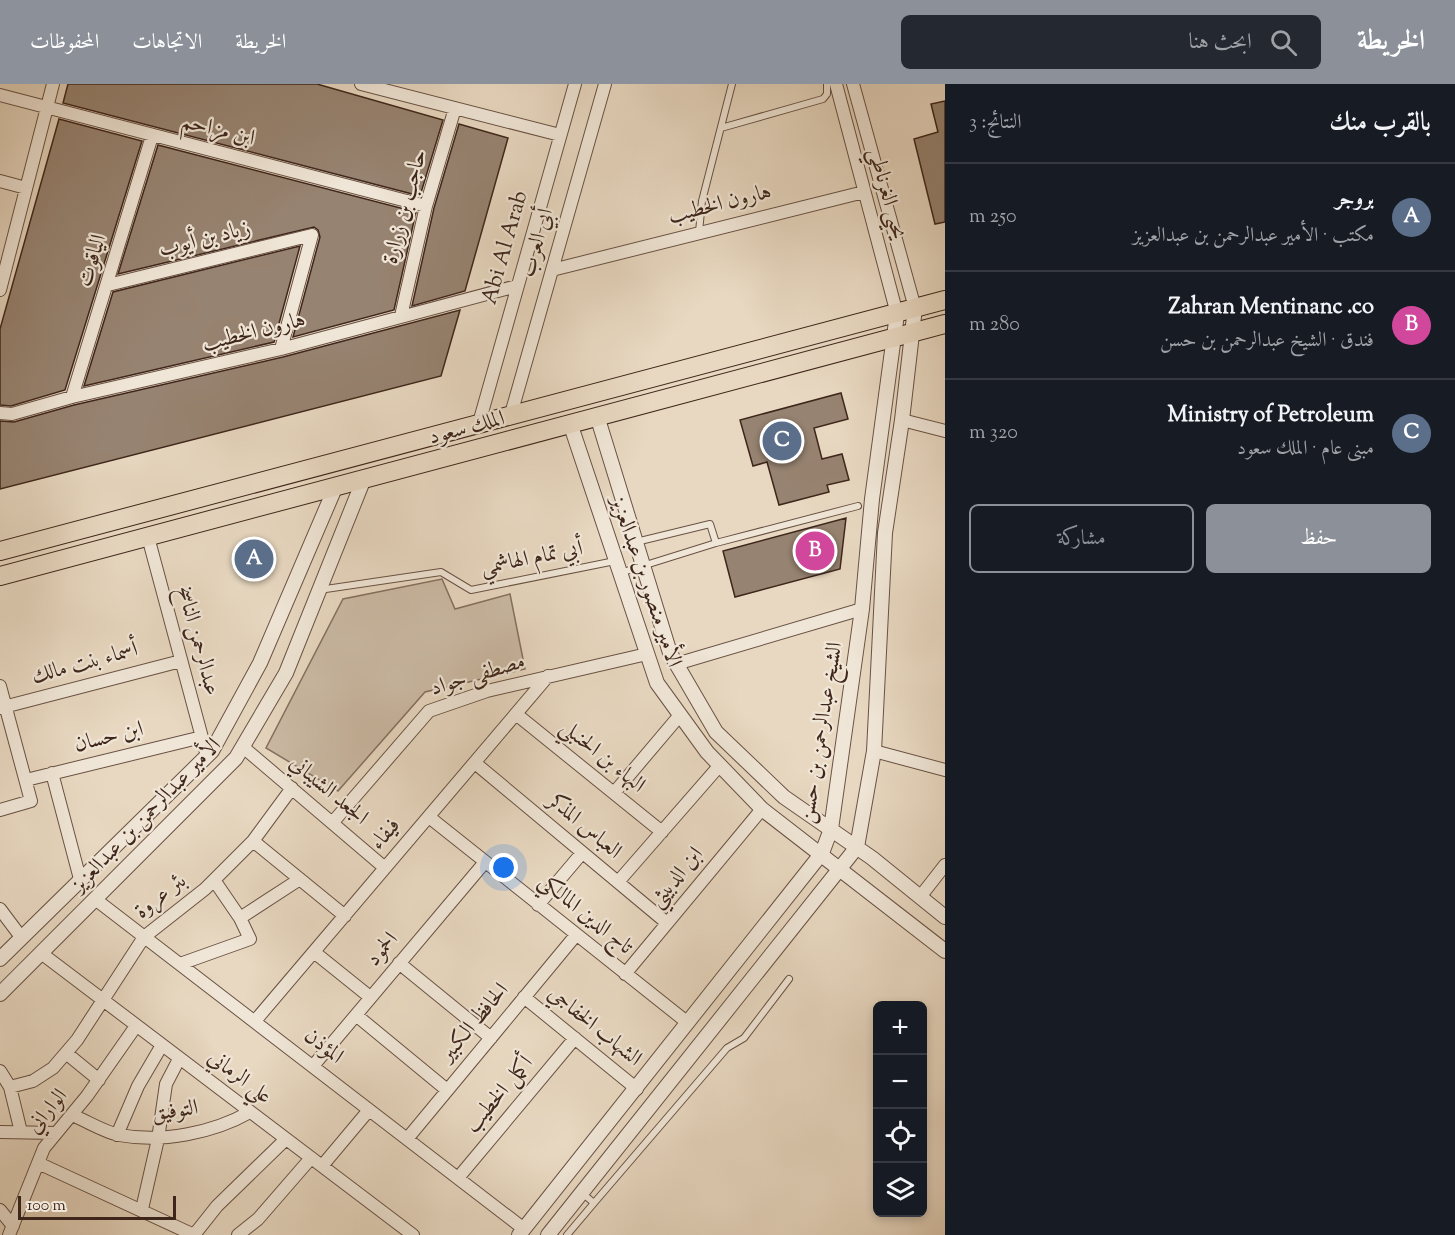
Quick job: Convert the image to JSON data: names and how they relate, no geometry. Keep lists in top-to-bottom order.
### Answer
{
  "streets": {
    "main road": ["الملك سعود"],
    "street": [
      "ابن مزاحم",
      "يحيى الغرناطي",
      "هارون الخطيب",
      "حاجب بن زرارة",
      "زياد بن أيوب",
      "أبي العرب",
      "Abi Al Arab",
      "الياقوت",
      "الأمير منصور بن عبدالعزيز",
      "عبدالرحمن الناسخ",
      "أسماء بنت مالك",
      "مصطفى جواد",
      "الشيخ عبدالرحمن بن حسن",
      "ابن حسان",
      "البهاء بن الحنبلي",
      "الجعد الشيباني",
      "الأمير عبدالرحمن بن عبدالعزيز",
      "العباس المذكر",
      "فيفاء",
      "ابن الدبيثي",
      "بئر عروة",
      "تاج الدين المالكي",
      "الحمود",
      "الحافظ الكبير",
      "الشهاب الخفاجي",
      "المؤذن",
      "علي الرماني",
      "أكمل الخطيب",
      "الواراني",
      "التوفيق"
    ],
    "lane": ["أبي تمام الهاشمي"]
  },
  "crossings": [
    ["ابن مزاحم", "حاجب بن زرارة"],
    ["ابن مزاحم", "الياقوت"],
    ["يحيى الغرناطي", "هارون الخطيب"],
    ["يحيى الغرناطي", "الملك سعود"],
    ["يحيى الغرناطي", "الشيخ عبدالرحمن بن حسن"],
    ["هارون الخطيب", "حاجب بن زرارة"],
    ["هارون الخطيب", "زياد بن أيوب"],
    ["هارون الخطيب", "أبي العرب"],
    ["هارون الخطيب", "Abi Al Arab"],
    ["هارون الخطيب", "الياقوت"],
    ["زياد بن أيوب", "الياقوت"],
    ["أبي العرب", "الملك سعود"],
    ["Abi Al Arab", "الملك سعود"],
    ["الملك سعود", "الأمير منصور بن عبدالعزيز"],
    ["الملك سعود", "عبدالرحمن الناسخ"],
    ["الملك سعود", "الشيخ عبدالرحمن بن حسن"],
    ["الملك سعود", "الأمير عبدالرحمن بن عبدالعزيز"],
    ["أبي تمام الهاشمي", "الأمير منصور بن عبدالعزيز"],
    ["أبي تمام الهاشمي", "الأمير عبدالرحمن بن عبدالعزيز"],
    ["الأمير منصور بن عبدالعزيز", "مصطفى جواد"],
    ["الأمير منصور بن عبدالعزيز", "الشيخ عبدالرحمن بن حسن"],
    ["الأمير منصور بن عبدالعزيز", "ابن الدبيثي"],
    ["عبدالرحمن الناسخ", "أسماء بنت مالك"],
    ["عبدالرحمن الناسخ", "ابن حسان"],
    ["عبدالرحمن الناسخ", "الأمير عبدالرحمن بن عبدالعزيز"],
    ["مصطفى جواد", "الجعد الشيباني"],
    ["مصطفى جواد", "فيفاء"],
    ["الشيخ عبدالرحمن بن حسن", "تاج الدين المالكي"],
    ["الشيخ عبدالرحمن بن حسن", "الشهاب الخفاجي"],
    ["الشيخ عبدالرحمن بن حسن", "المؤذن"],
    ["البهاء بن الحنبلي", "فيفاء"],
    ["الجعد الشيباني", "الأمير عبدالرحمن بن عبدالعزيز"],
    ["الجعد الشيباني", "فيفاء"],
    ["الجعد الشيباني", "بئر عروة"],
    ["الأمير عبدالرحمن بن عبدالعزيز", "المؤذن"],
    ["الأمير عبدالرحمن بن عبدالعزيز", "علي الرماني"],
    ["العباس المذكر", "فيفاء"],
    ["العباس المذكر", "ابن الدبيثي"],
    ["فيفاء", "تاج الدين المالكي"],
    ["فيفاء", "المؤذن"],
    ["ابن الدبيثي", "تاج الدين المالكي"],
    ["بئر عروة", "المؤذن"],
    ["بئر عروة", "علي الرماني"],
    ["تاج الدين المالكي", "الحمود"],
    ["تاج الدين المالكي", "الحافظ الكبير"],
    ["الحمود", "المؤذن"],
    ["الحافظ الكبير", "الشهاب الخفاجي"],
    ["الحافظ الكبير", "المؤذن"],
    ["الشهاب الخفاجي", "أكمل الخطيب"],
    ["المؤذن", "أكمل الخطيب"],
    ["علي الرماني", "الواراني"],
    ["علي الرماني", "التوفيق"],
    ["الواراني", "التوفيق"]
  ],
  "scale_bar": "100 m",
  "page": {
    "header": "الخريطة",
    "search": "ابحث هنا",
    "nav": ["الخريطة", "الاتجاهات", "المحفوظات"],
    "heading": ["بالقرب منك", "النتائج: 3"],
    "list": [
      {
        "mark": "A",
        "name": "بروجر",
        "note": "مكتب · الأمير عبدالرحمن بن عبدالعزيز",
        "value": "250 m"
      },
      {
        "mark": "B",
        "name": "Zahran Mentinanc .co",
        "note": "فندق · الشيخ عبدالرحمن بن حسن",
        "value": "280 m"
      },
      {
        "mark": "C",
        "name": "Ministry of Petroleum",
        "note": "مبنى عام · الملك سعود",
        "value": "320 m"
      }
    ],
    "pins": ["C", "B", "A"],
    "buttons": ["حفظ", "مشاركة"],
    "map_buttons": ["+", "−"],
    "scale": "100 m"
  }
}
